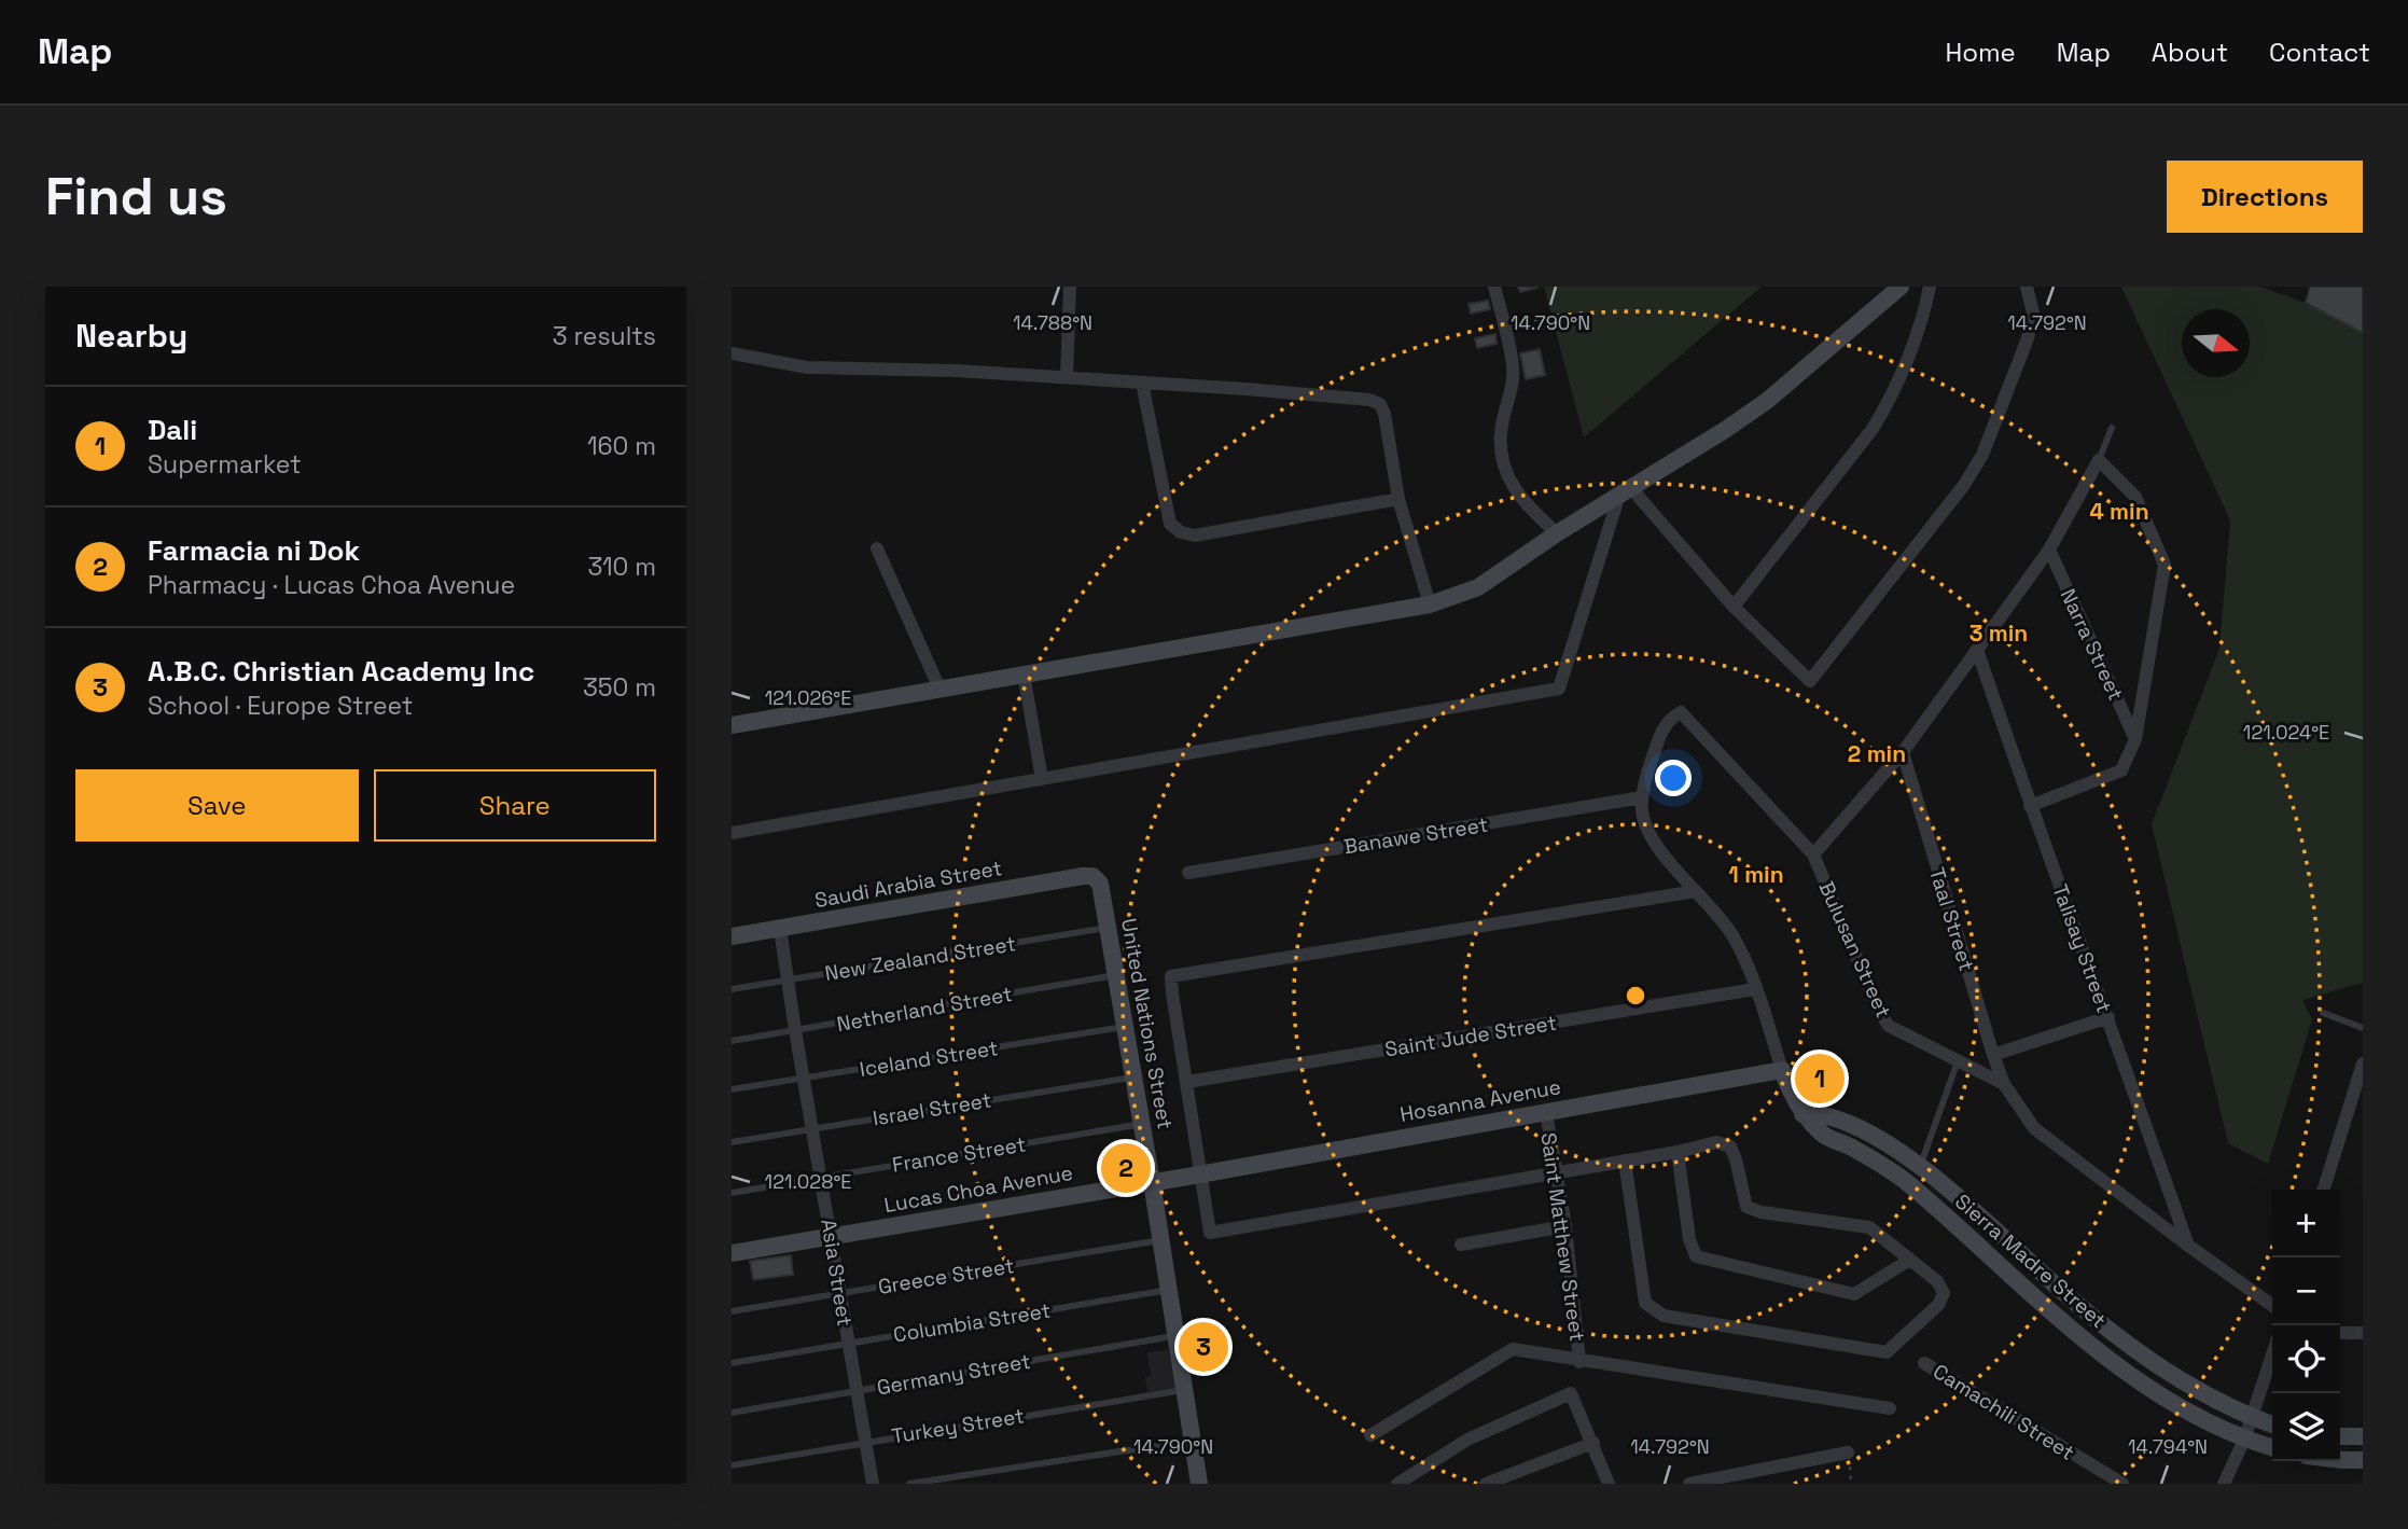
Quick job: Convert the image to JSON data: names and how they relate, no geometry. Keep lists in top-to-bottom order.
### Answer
{
  "streets": {
    "main road": [
      "Saudi Arabia Street",
      "United Nations Street",
      "Hosanna Avenue",
      "Lucas Choa Avenue",
      "Sierra Madre Street"
    ],
    "street": [
      "Narra Street",
      "Banawe Street",
      "Taal Street",
      "Talisay Street",
      "Bulusan Street",
      "Saint Jude Street",
      "Saint Matthew Street",
      "Asia Street",
      "Camachili Street"
    ],
    "lane": [
      "New Zealand Street",
      "Netherland Street",
      "Iceland Street",
      "Israel Street",
      "France Street",
      "Greece Street",
      "Columbia Street",
      "Germany Street",
      "Turkey Street"
    ]
  },
  "crossings": [
    ["Banawe Street", "Sierra Madre Street"],
    ["Saudi Arabia Street", "United Nations Street"],
    ["Saudi Arabia Street", "Asia Street"],
    ["Taal Street", "Bulusan Street"],
    ["Talisay Street", "Bulusan Street"],
    ["Bulusan Street", "Sierra Madre Street"],
    ["New Zealand Street", "United Nations Street"],
    ["New Zealand Street", "Asia Street"],
    ["Netherland Street", "United Nations Street"],
    ["Netherland Street", "Asia Street"],
    ["United Nations Street", "Iceland Street"],
    ["United Nations Street", "Israel Street"],
    ["United Nations Street", "France Street"],
    ["United Nations Street", "Lucas Choa Avenue"],
    ["United Nations Street", "Greece Street"],
    ["United Nations Street", "Columbia Street"],
    ["United Nations Street", "Germany Street"],
    ["United Nations Street", "Turkey Street"],
    ["Saint Jude Street", "Sierra Madre Street"],
    ["Iceland Street", "Asia Street"],
    ["Hosanna Avenue", "Lucas Choa Avenue"],
    ["Hosanna Avenue", "Saint Matthew Street"],
    ["Hosanna Avenue", "Sierra Madre Street"],
    ["Israel Street", "Asia Street"],
    ["France Street", "Asia Street"],
    ["Lucas Choa Avenue", "Asia Street"],
    ["Asia Street", "Greece Street"],
    ["Asia Street", "Columbia Street"],
    ["Asia Street", "Germany Street"],
    ["Asia Street", "Turkey Street"]
  ],
  "north": "right",
  "page": {
    "header": "Map",
    "nav": [
      "Home",
      "Map",
      "About",
      "Contact"
    ],
    "buttons": [
      "Directions",
      ["Save", "Share"]
    ],
    "title": "Find us",
    "heading": ["Nearby", "3 results"],
    "list": [
      {
        "mark": "1",
        "name": "Dali",
        "note": "Supermarket",
        "value": "160 m"
      },
      {
        "mark": "2",
        "name": "Farmacia ni Dok",
        "note": "Pharmacy · Lucas Choa Avenue",
        "value": "310 m"
      },
      {
        "mark": "3",
        "name": "A.B.C. Christian Academy Inc",
        "note": "School · Europe Street",
        "value": "350 m"
      }
    ],
    "pins": ["1", "2", "3"],
    "map_buttons": ["+", "−"]
  },
  "coordinates": [
    "14.788°N",
    "14.790°N",
    "14.792°N",
    "121.026°E",
    "121.024°E",
    "121.028°E",
    "14.794°N"
  ],
  "rings": [
    "4 min",
    "3 min",
    "2 min",
    "1 min"
  ]
}
